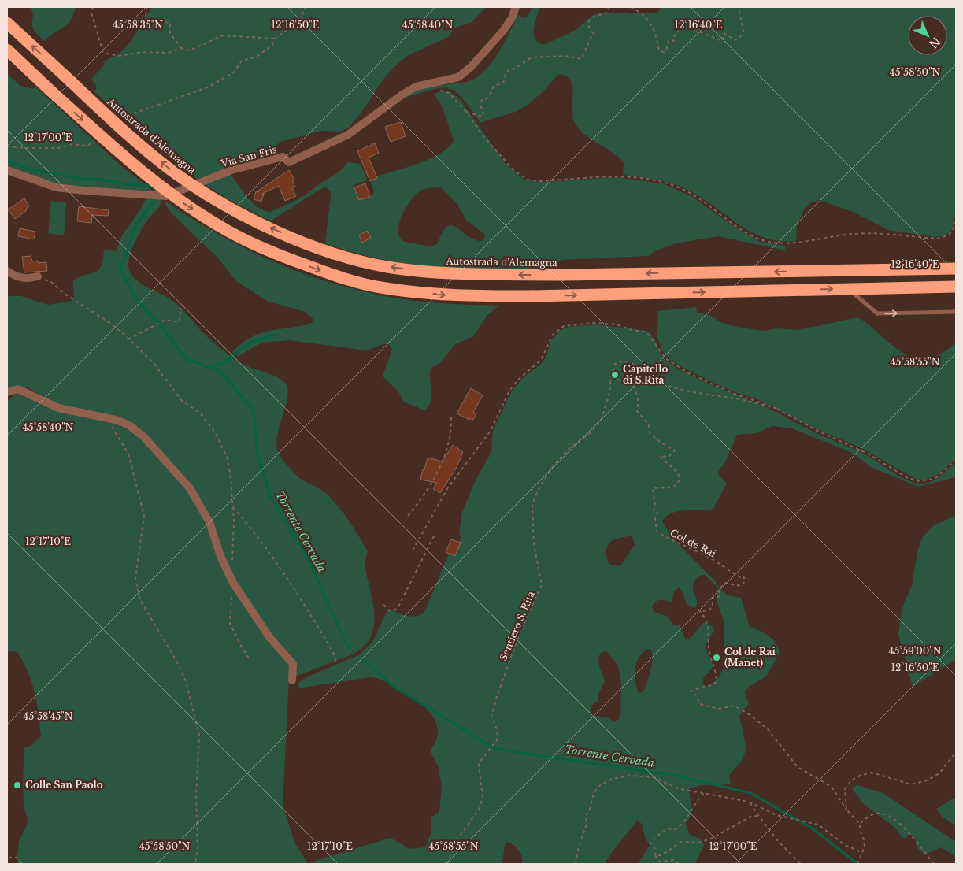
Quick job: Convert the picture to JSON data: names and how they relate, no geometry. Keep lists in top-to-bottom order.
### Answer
{
  "streets": {
    "highway": ["Autostrada d'Alemagna"],
    "street": ["Via San Fris"],
    "path": ["Col de Rai", "Sentiero S. Rita"]
  },
  "crossings": [
    ["Col de Rai", "Sentiero S. Rita"]
  ],
  "water": ["Torrente Cervada"],
  "places": ["Capitello di S.Rita", "Col de Rai (Manet)", "Colle San Paolo"],
  "north": "bottom right",
  "coordinates": [
    "45°58'35\"N",
    "12°16'50\"E",
    "45°58'40\"N",
    "12°16'40\"E",
    "45°58'50\"N",
    "12°17'00\"E",
    "45°58'55\"N",
    "12°17'10\"E",
    "45°59'00\"N",
    "45°58'45\"N"
  ]
}
